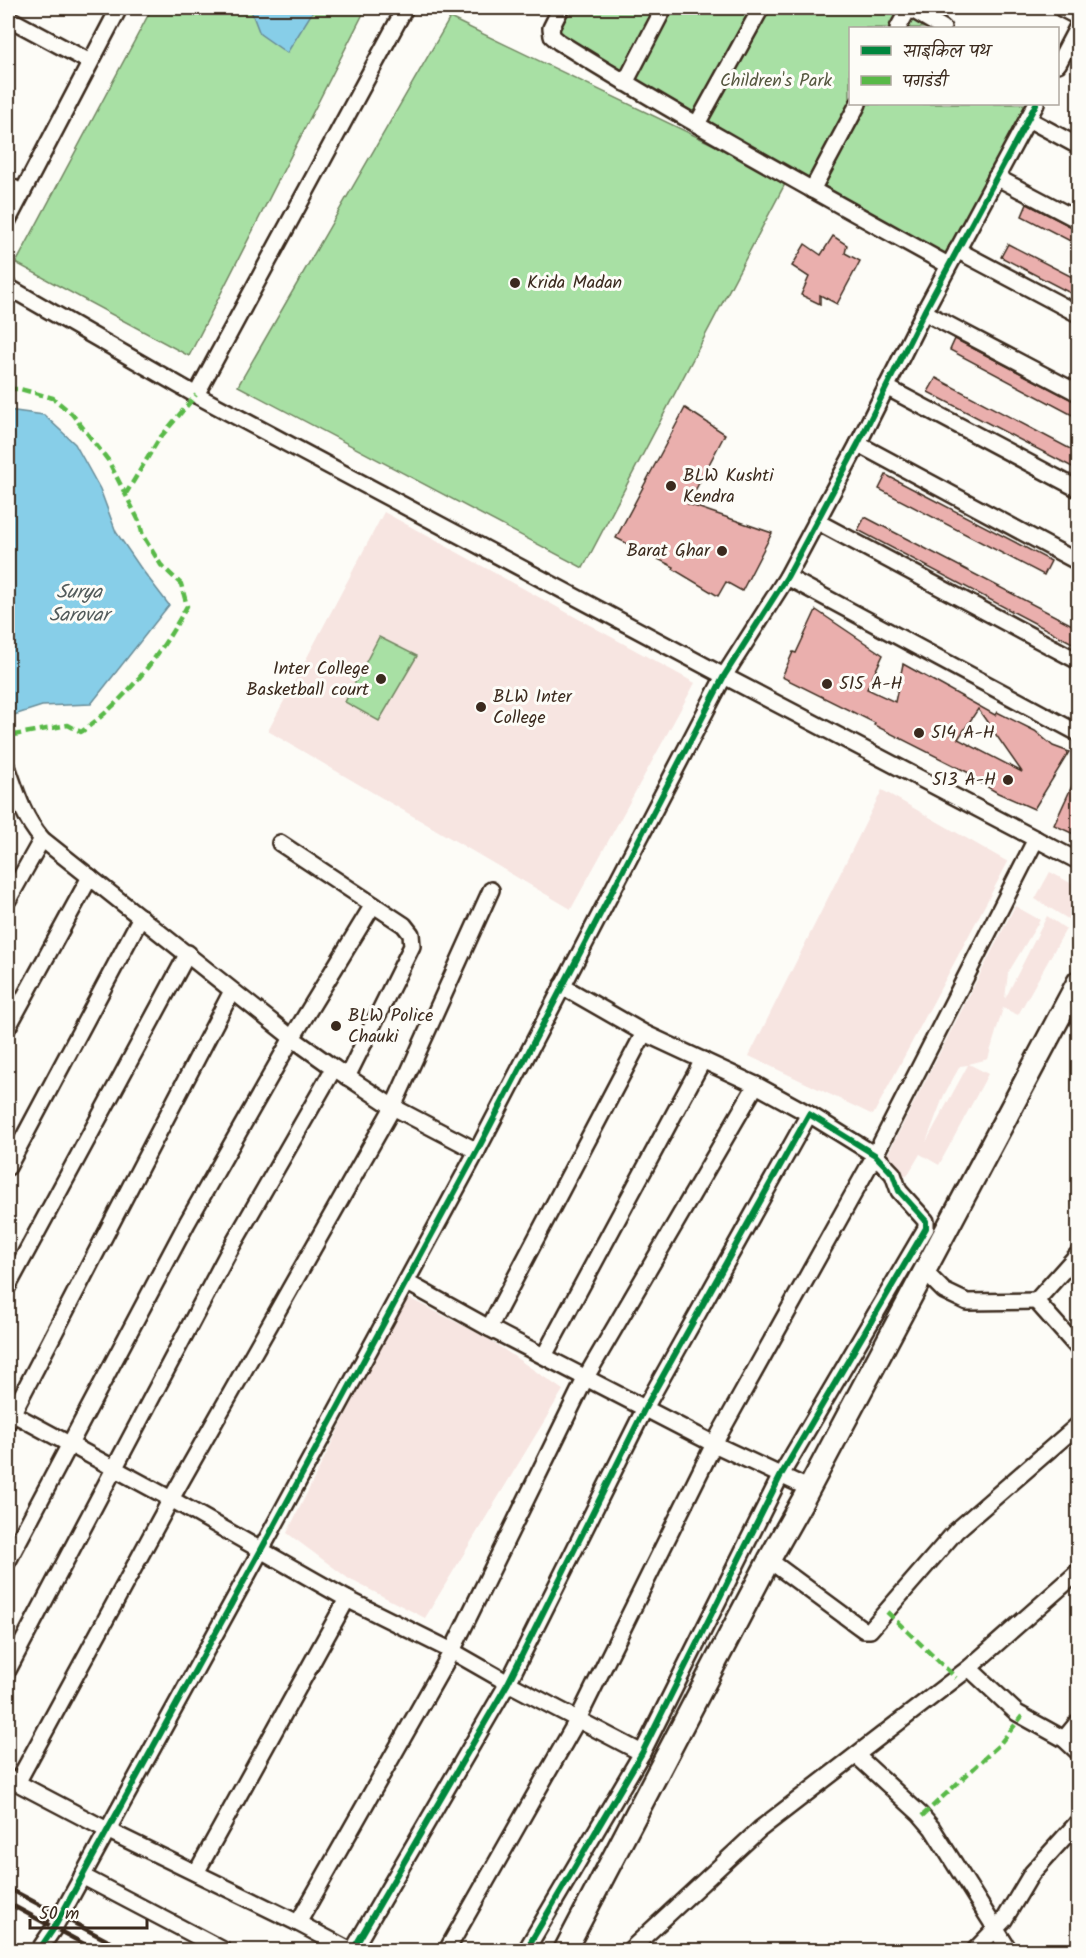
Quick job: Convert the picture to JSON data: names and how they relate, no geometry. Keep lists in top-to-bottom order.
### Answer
{
  "water": ["Surya Sarovar"],
  "parks": ["Children's Park"],
  "places": [
    "Krida Madan",
    "BLW Kushti Kendra",
    "Barat Ghar",
    "Inter College Basketball court",
    "515 A-H",
    "BLW Inter College",
    "514 A-H",
    "513 A-H",
    "BLW Police Chauki"
  ],
  "legend": ["साइकिल पथ", "पगडंडी"],
  "scale_bar": "50 m"
}
